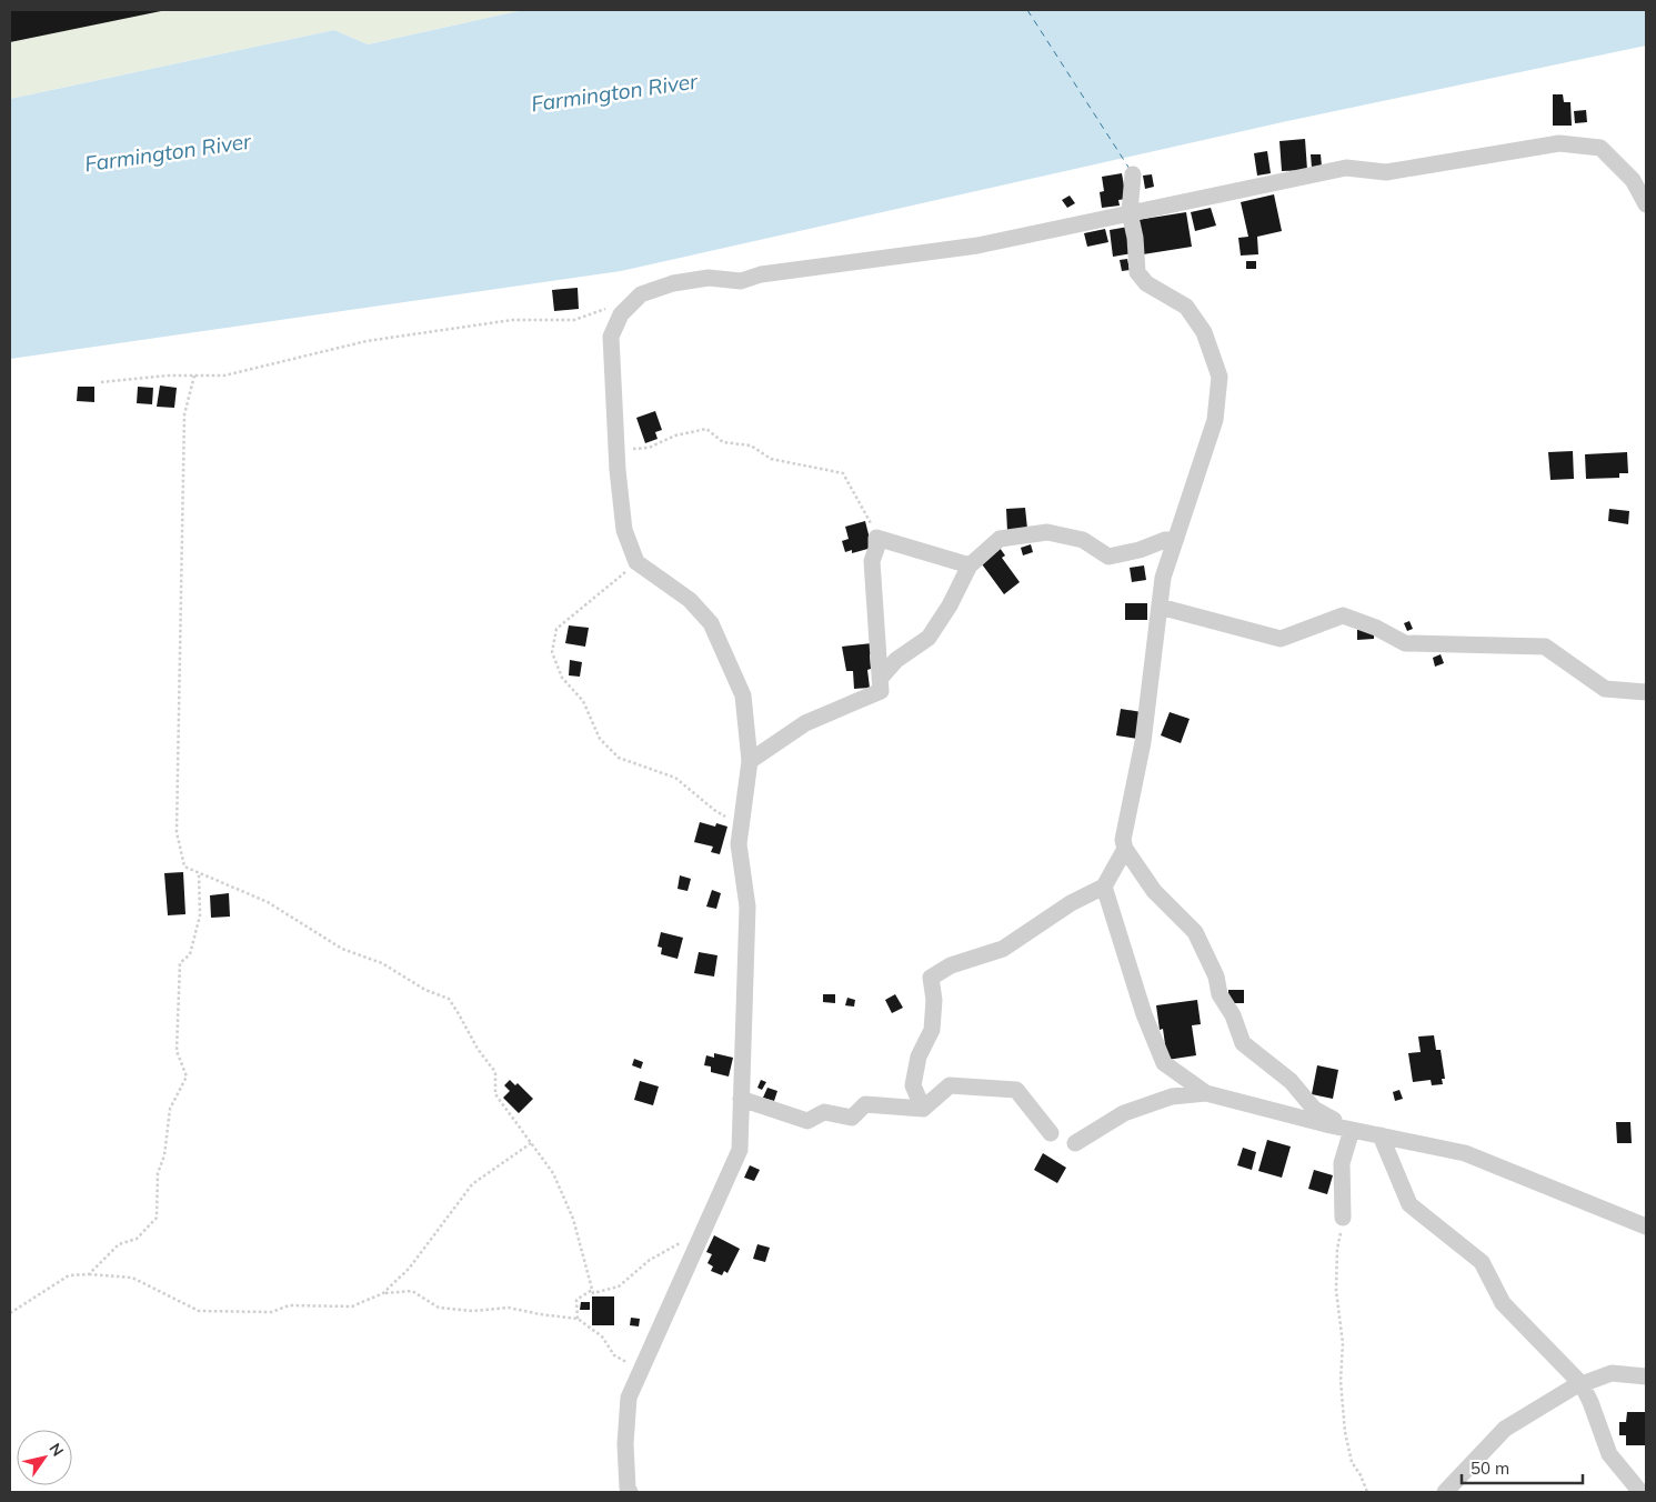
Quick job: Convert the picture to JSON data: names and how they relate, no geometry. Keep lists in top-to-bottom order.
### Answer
{
  "water": ["Farmington River"],
  "scale_bar": "50 m",
  "north": "top right"
}
